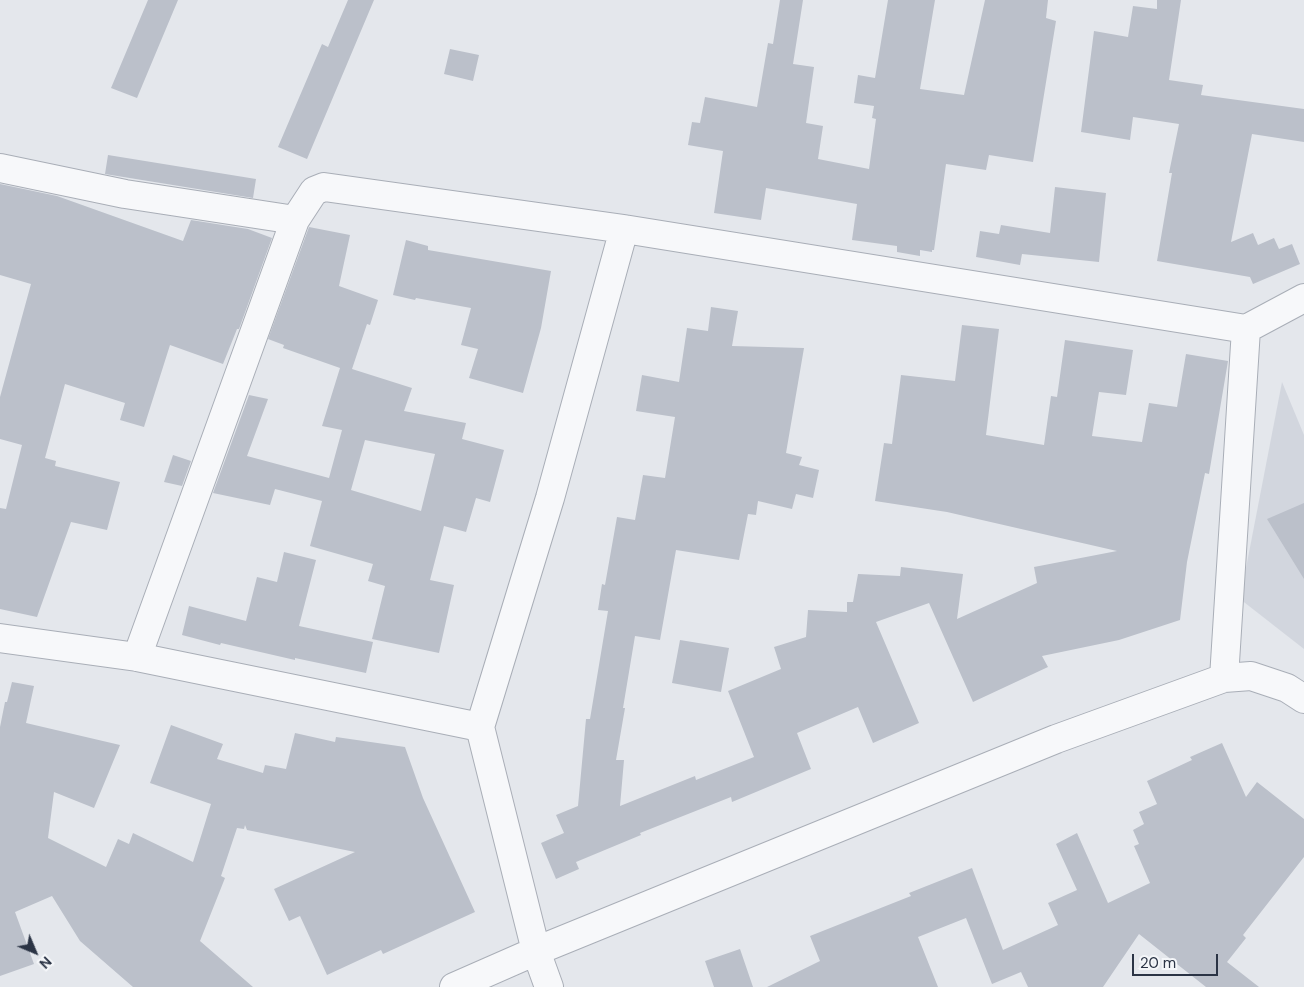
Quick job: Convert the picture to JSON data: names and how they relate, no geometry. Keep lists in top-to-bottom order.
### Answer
{
  "scale_bar": "20 m",
  "north": "bottom right"
}
